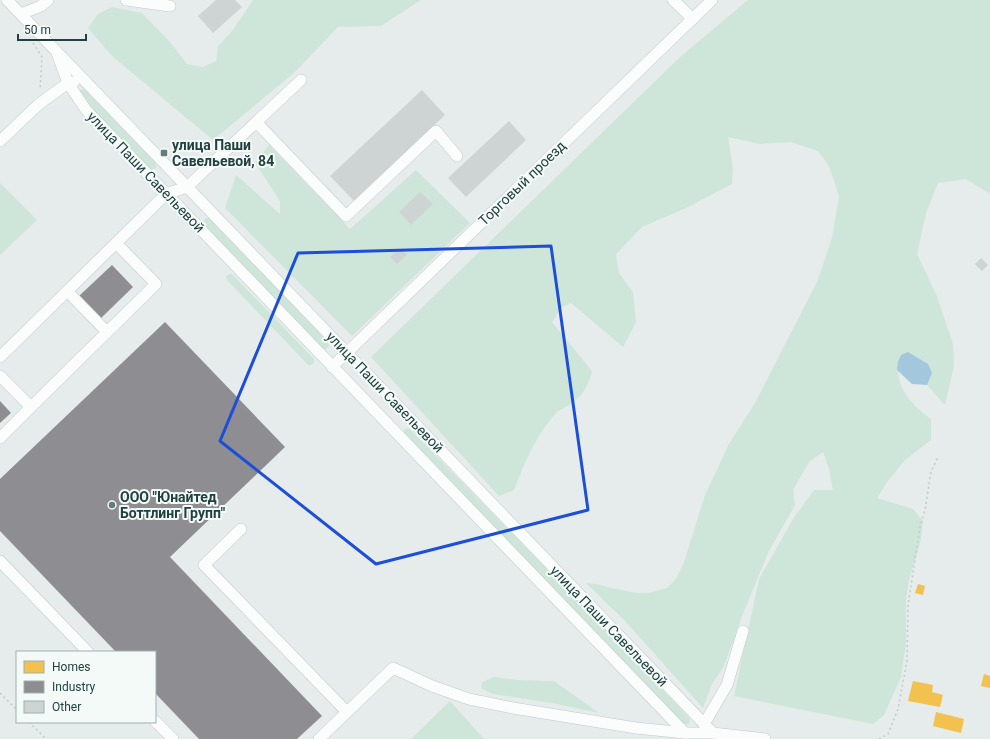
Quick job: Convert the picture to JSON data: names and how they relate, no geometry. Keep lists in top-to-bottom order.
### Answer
{
  "streets": {
    "street": ["улица Паши Савельевой", "Торговый проезд"]
  },
  "crossings": [
    ["улица Паши Савельевой", "Торговый проезд"]
  ],
  "places": {
    "transit": ["улица Паши Савельевой, 84"],
    "other": ["ООО \"Юнайтед Боттлинг Групп\""]
  },
  "legend": ["Homes", "Industry", "Other"],
  "scale_bar": "50 m"
}
